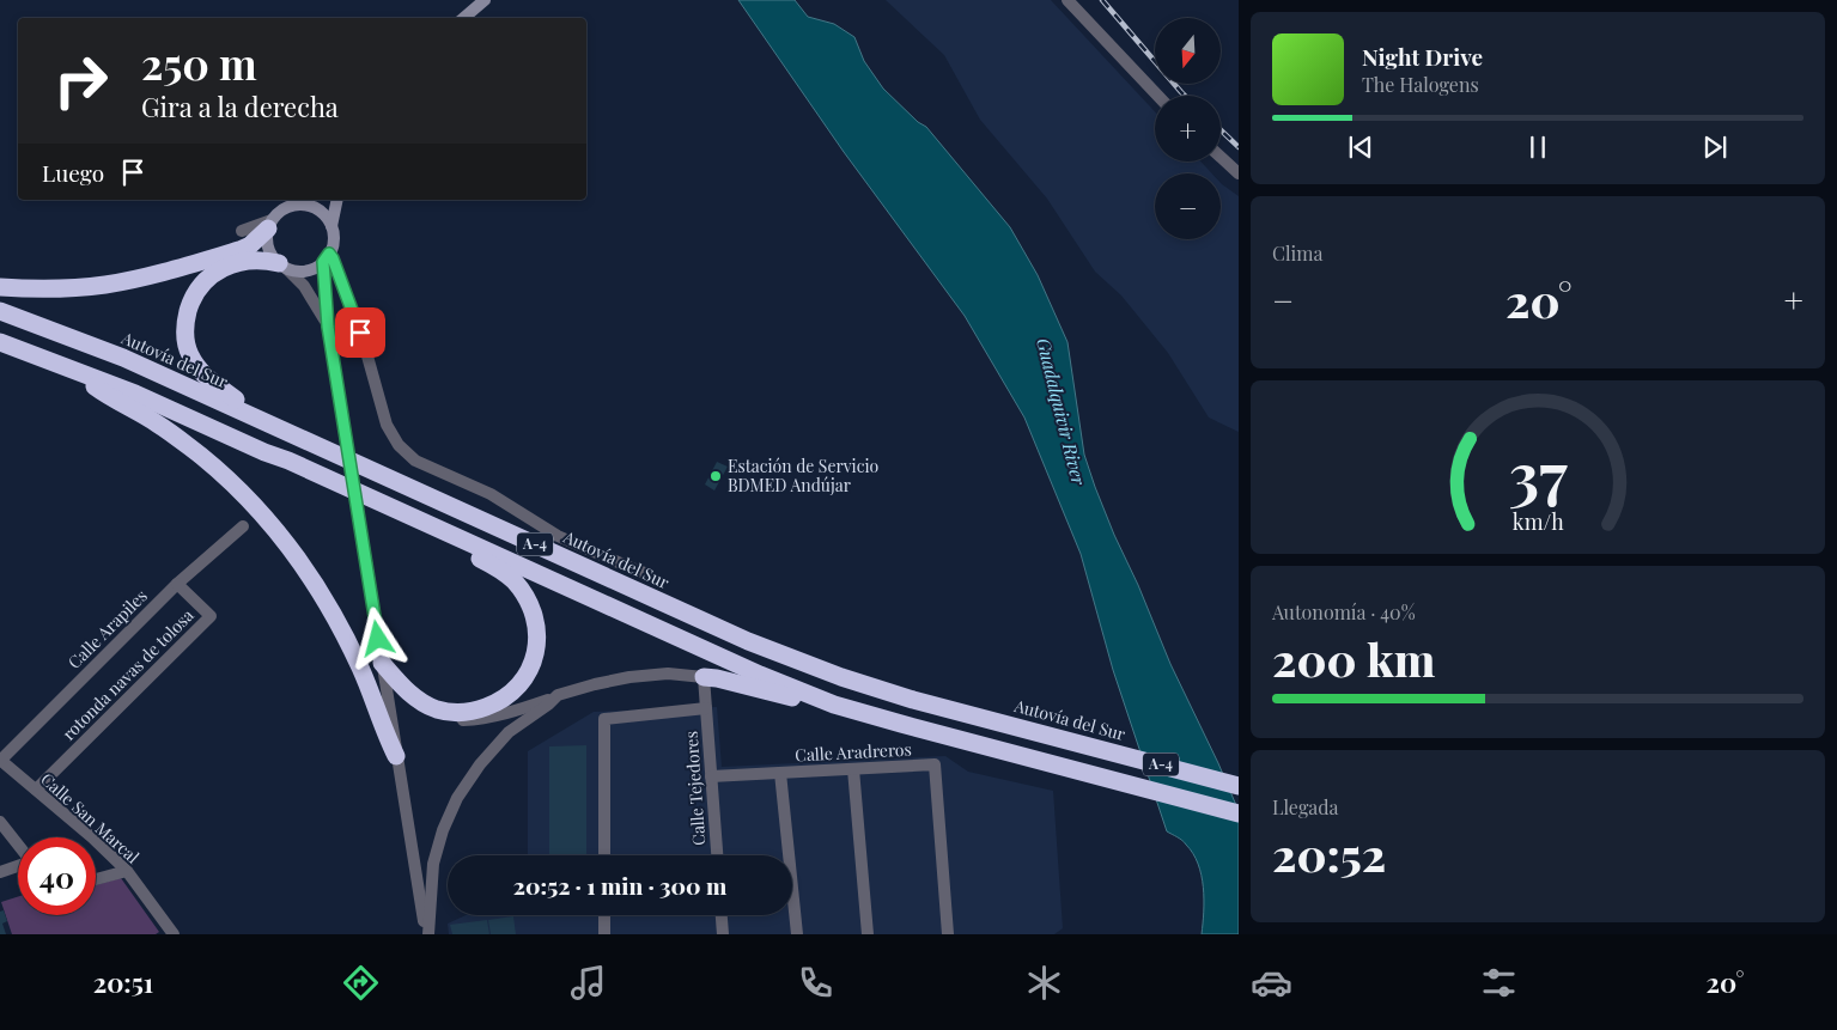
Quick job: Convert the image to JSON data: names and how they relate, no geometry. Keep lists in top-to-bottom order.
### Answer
{
  "streets": {
    "highway": ["Autovía del Sur", "A-4"],
    "street": [
      "Calle Arapiles",
      "rotonda navas de tolosa",
      "Calle Aradreros",
      "Calle Tejedores",
      "Calle San Marcal"
    ]
  },
  "crossings": [
    ["Calle Arapiles", "rotonda navas de tolosa"],
    ["Calle Arapiles", "Calle San Marcal"],
    ["rotonda navas de tolosa", "Calle San Marcal"],
    ["Calle Aradreros", "Calle Tejedores"]
  ],
  "water": ["Guadalquivir River"],
  "places": ["Estación de Servicio BDMED Andújar"],
  "north": "bottom",
  "page": {
    "map_buttons": ["+", "−"],
    "turn": ["250 m", "Gira a la derecha"],
    "song": ["Night Drive", "The Halogens"],
    "then": "Luego",
    "tile": [
      "Clima",
      ["Autonomía · 40%", "200 km"],
      ["Llegada", "20:52"]
    ],
    "heat": ["−", "20°", "+"],
    "limit": "40",
    "trip": "20:52 · 1 min · 300 m",
    "tabs": ["20:51", "20°"],
    "gauge": ["37", "km/h"]
  }
}
